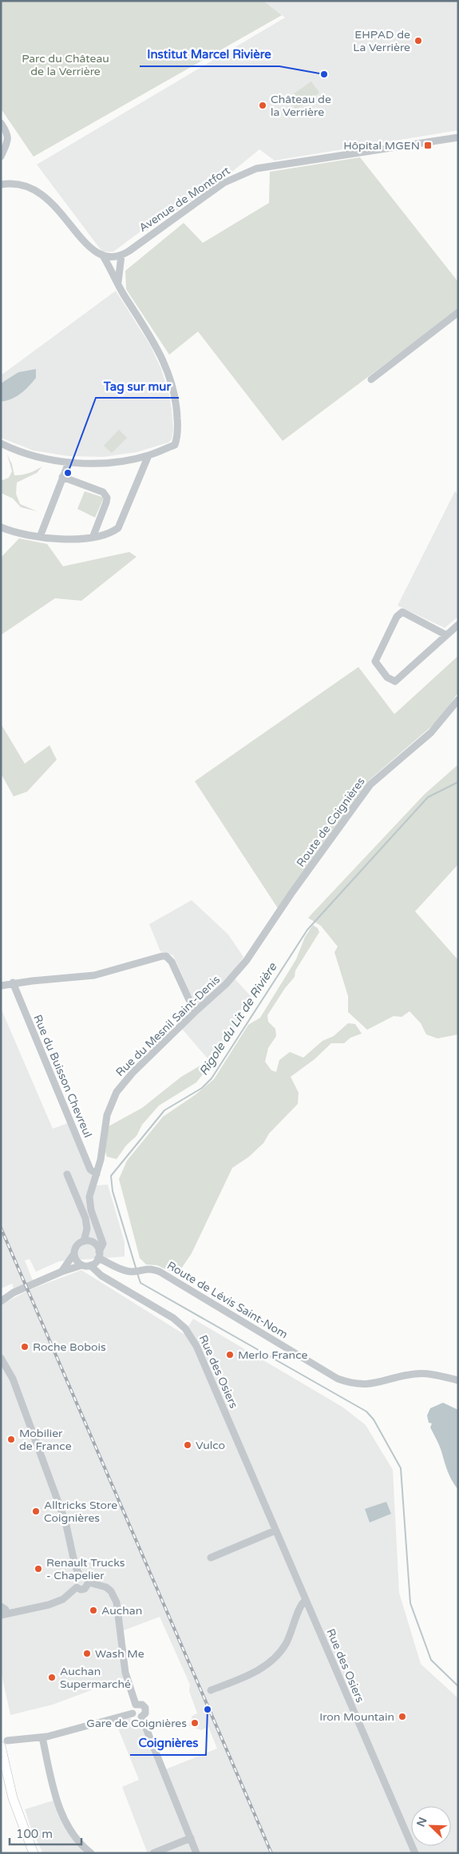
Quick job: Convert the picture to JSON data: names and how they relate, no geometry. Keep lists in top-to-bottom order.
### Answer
{
  "streets": {
    "street": [
      "Avenue de Montfort",
      "Route de Coignières",
      "Rue du Mesnil Saint-Denis",
      "Rue du Buisson Chevreul",
      "Route de Lévis Saint-Nom",
      "Rue des Osiers"
    ]
  },
  "crossings": [
    ["Route de Coignières", "Rue du Mesnil Saint-Denis"],
    ["Rue du Mesnil Saint-Denis", "Rue du Buisson Chevreul"],
    ["Route de Lévis Saint-Nom", "Rue des Osiers"]
  ],
  "water": ["Rigole du Lit de Rivière"],
  "parks": ["Parc du Château de la Verrière"],
  "places": {
    "other": [
      "EHPAD de La Verrière",
      "Institut Marcel Rivière",
      "Château de la Verrière",
      "Tag sur mur",
      "Roche Bobois",
      "Merlo France",
      "Mobilier de France",
      "Vulco",
      "Alltricks Store Coignières",
      "Renault Trucks - Chapelier",
      "Auchan",
      "Wash Me",
      "Auchan Supermarché",
      "Coignières",
      "Iron Mountain",
      "Gare de Coignières"
    ],
    "transit": ["Hôpital MGEN"]
  },
  "scale_bar": "100 m",
  "north": "top left"
}
